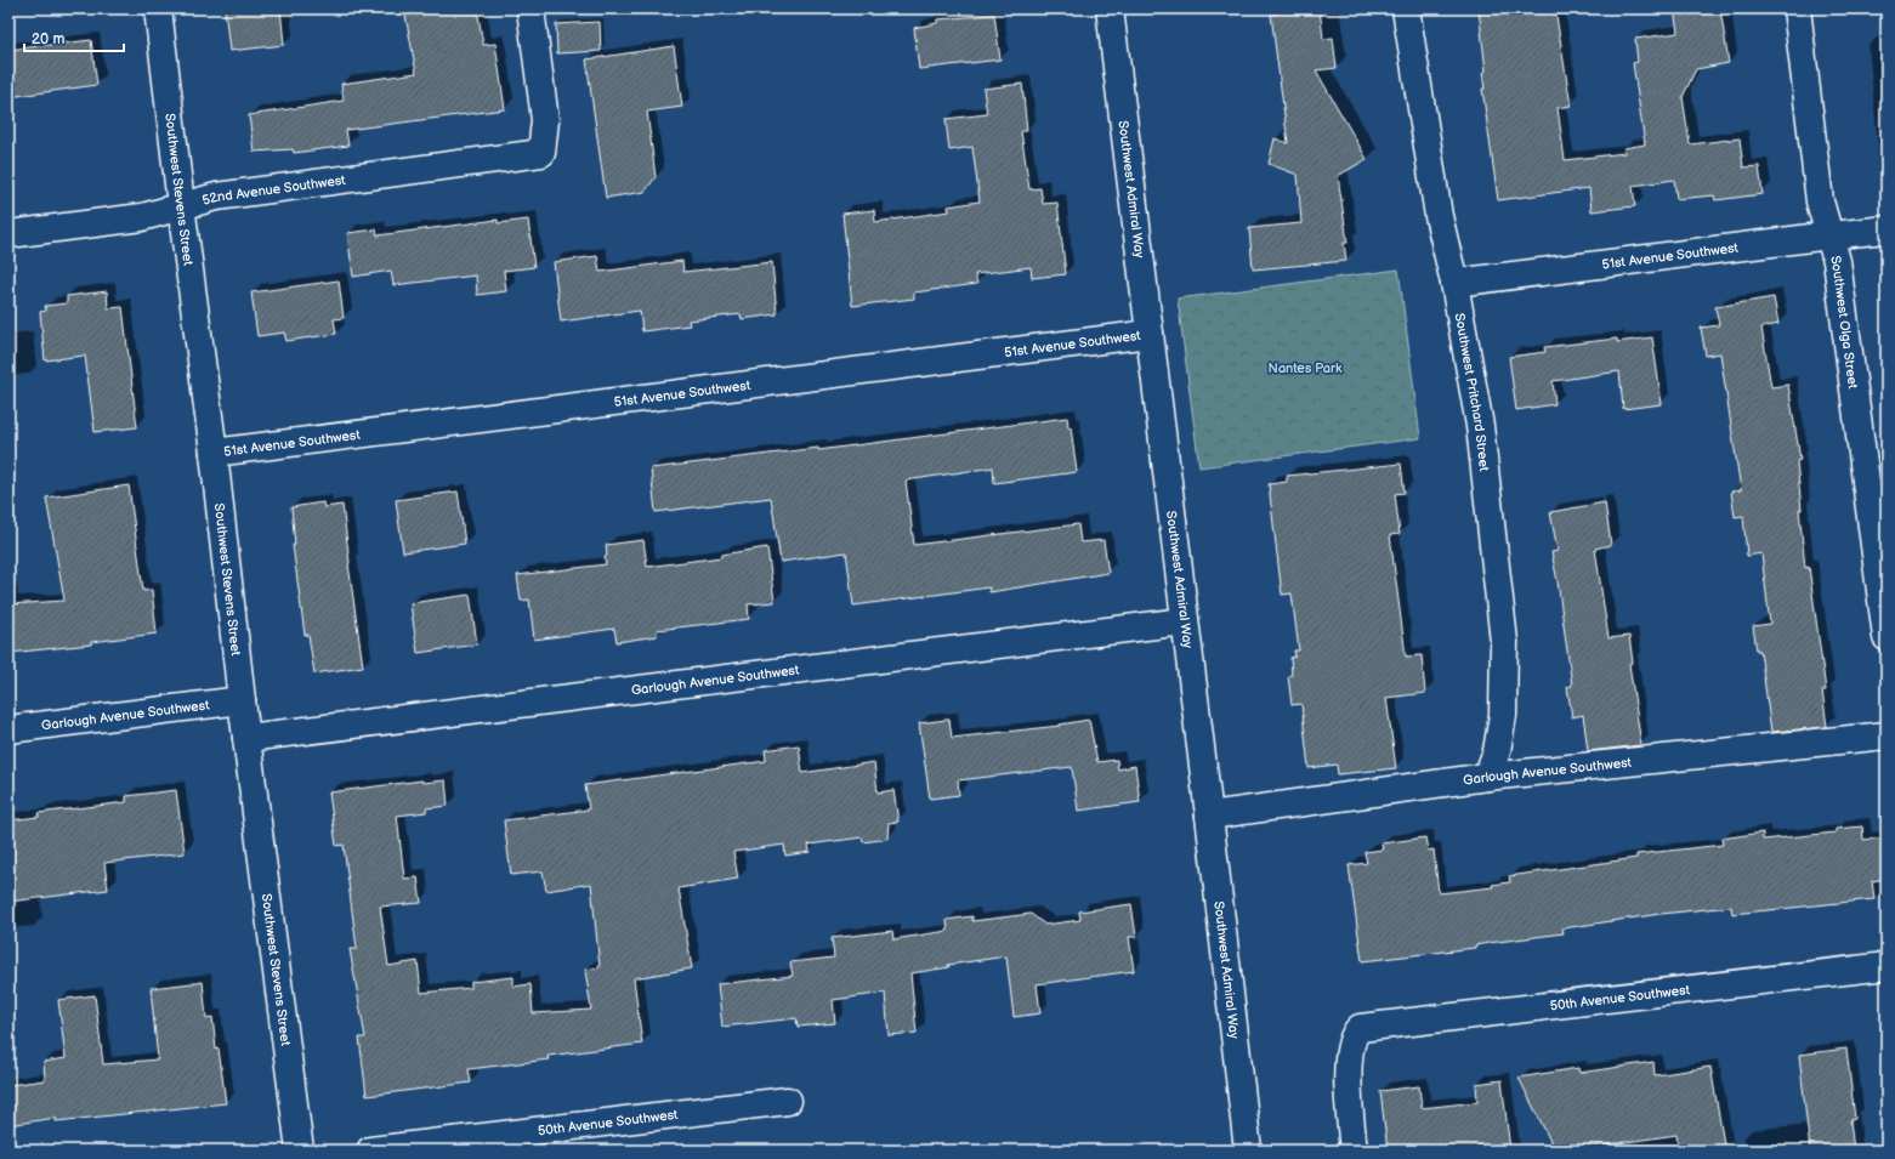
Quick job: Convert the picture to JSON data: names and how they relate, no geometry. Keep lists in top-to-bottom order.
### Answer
{
  "streets": {
    "street": [
      "Southwest Stevens Street",
      "Southwest Admiral Way",
      "52nd Avenue Southwest",
      "51st Avenue Southwest",
      "Southwest Olga Street",
      "Southwest Pritchard Street",
      "Garlough Avenue Southwest",
      "50th Avenue Southwest"
    ]
  },
  "crossings": [
    ["Southwest Stevens Street", "52nd Avenue Southwest"],
    ["Southwest Stevens Street", "51st Avenue Southwest"],
    ["Southwest Stevens Street", "Garlough Avenue Southwest"],
    ["Southwest Admiral Way", "51st Avenue Southwest"],
    ["Southwest Admiral Way", "Garlough Avenue Southwest"],
    ["51st Avenue Southwest", "Southwest Olga Street"],
    ["51st Avenue Southwest", "Southwest Pritchard Street"],
    ["Southwest Pritchard Street", "Garlough Avenue Southwest"]
  ],
  "parks": ["Nantes Park"],
  "scale_bar": "20 m"
}
